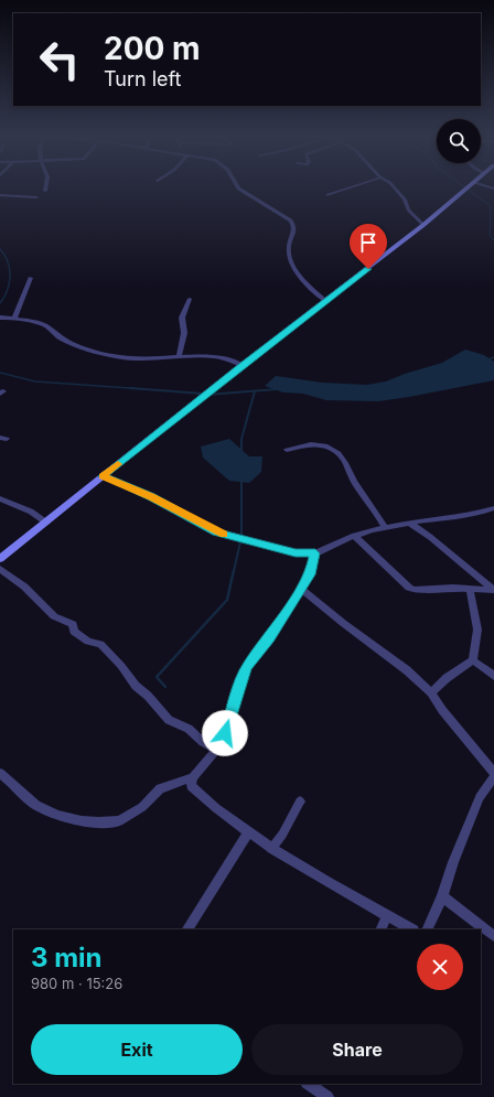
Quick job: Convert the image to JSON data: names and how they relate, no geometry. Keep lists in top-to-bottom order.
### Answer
{
  "page": {
    "turn": ["200 m", "Turn left"],
    "heading": ["3 min", "980 m · 15:26"],
    "buttons": ["Exit", "Share"]
  }
}
